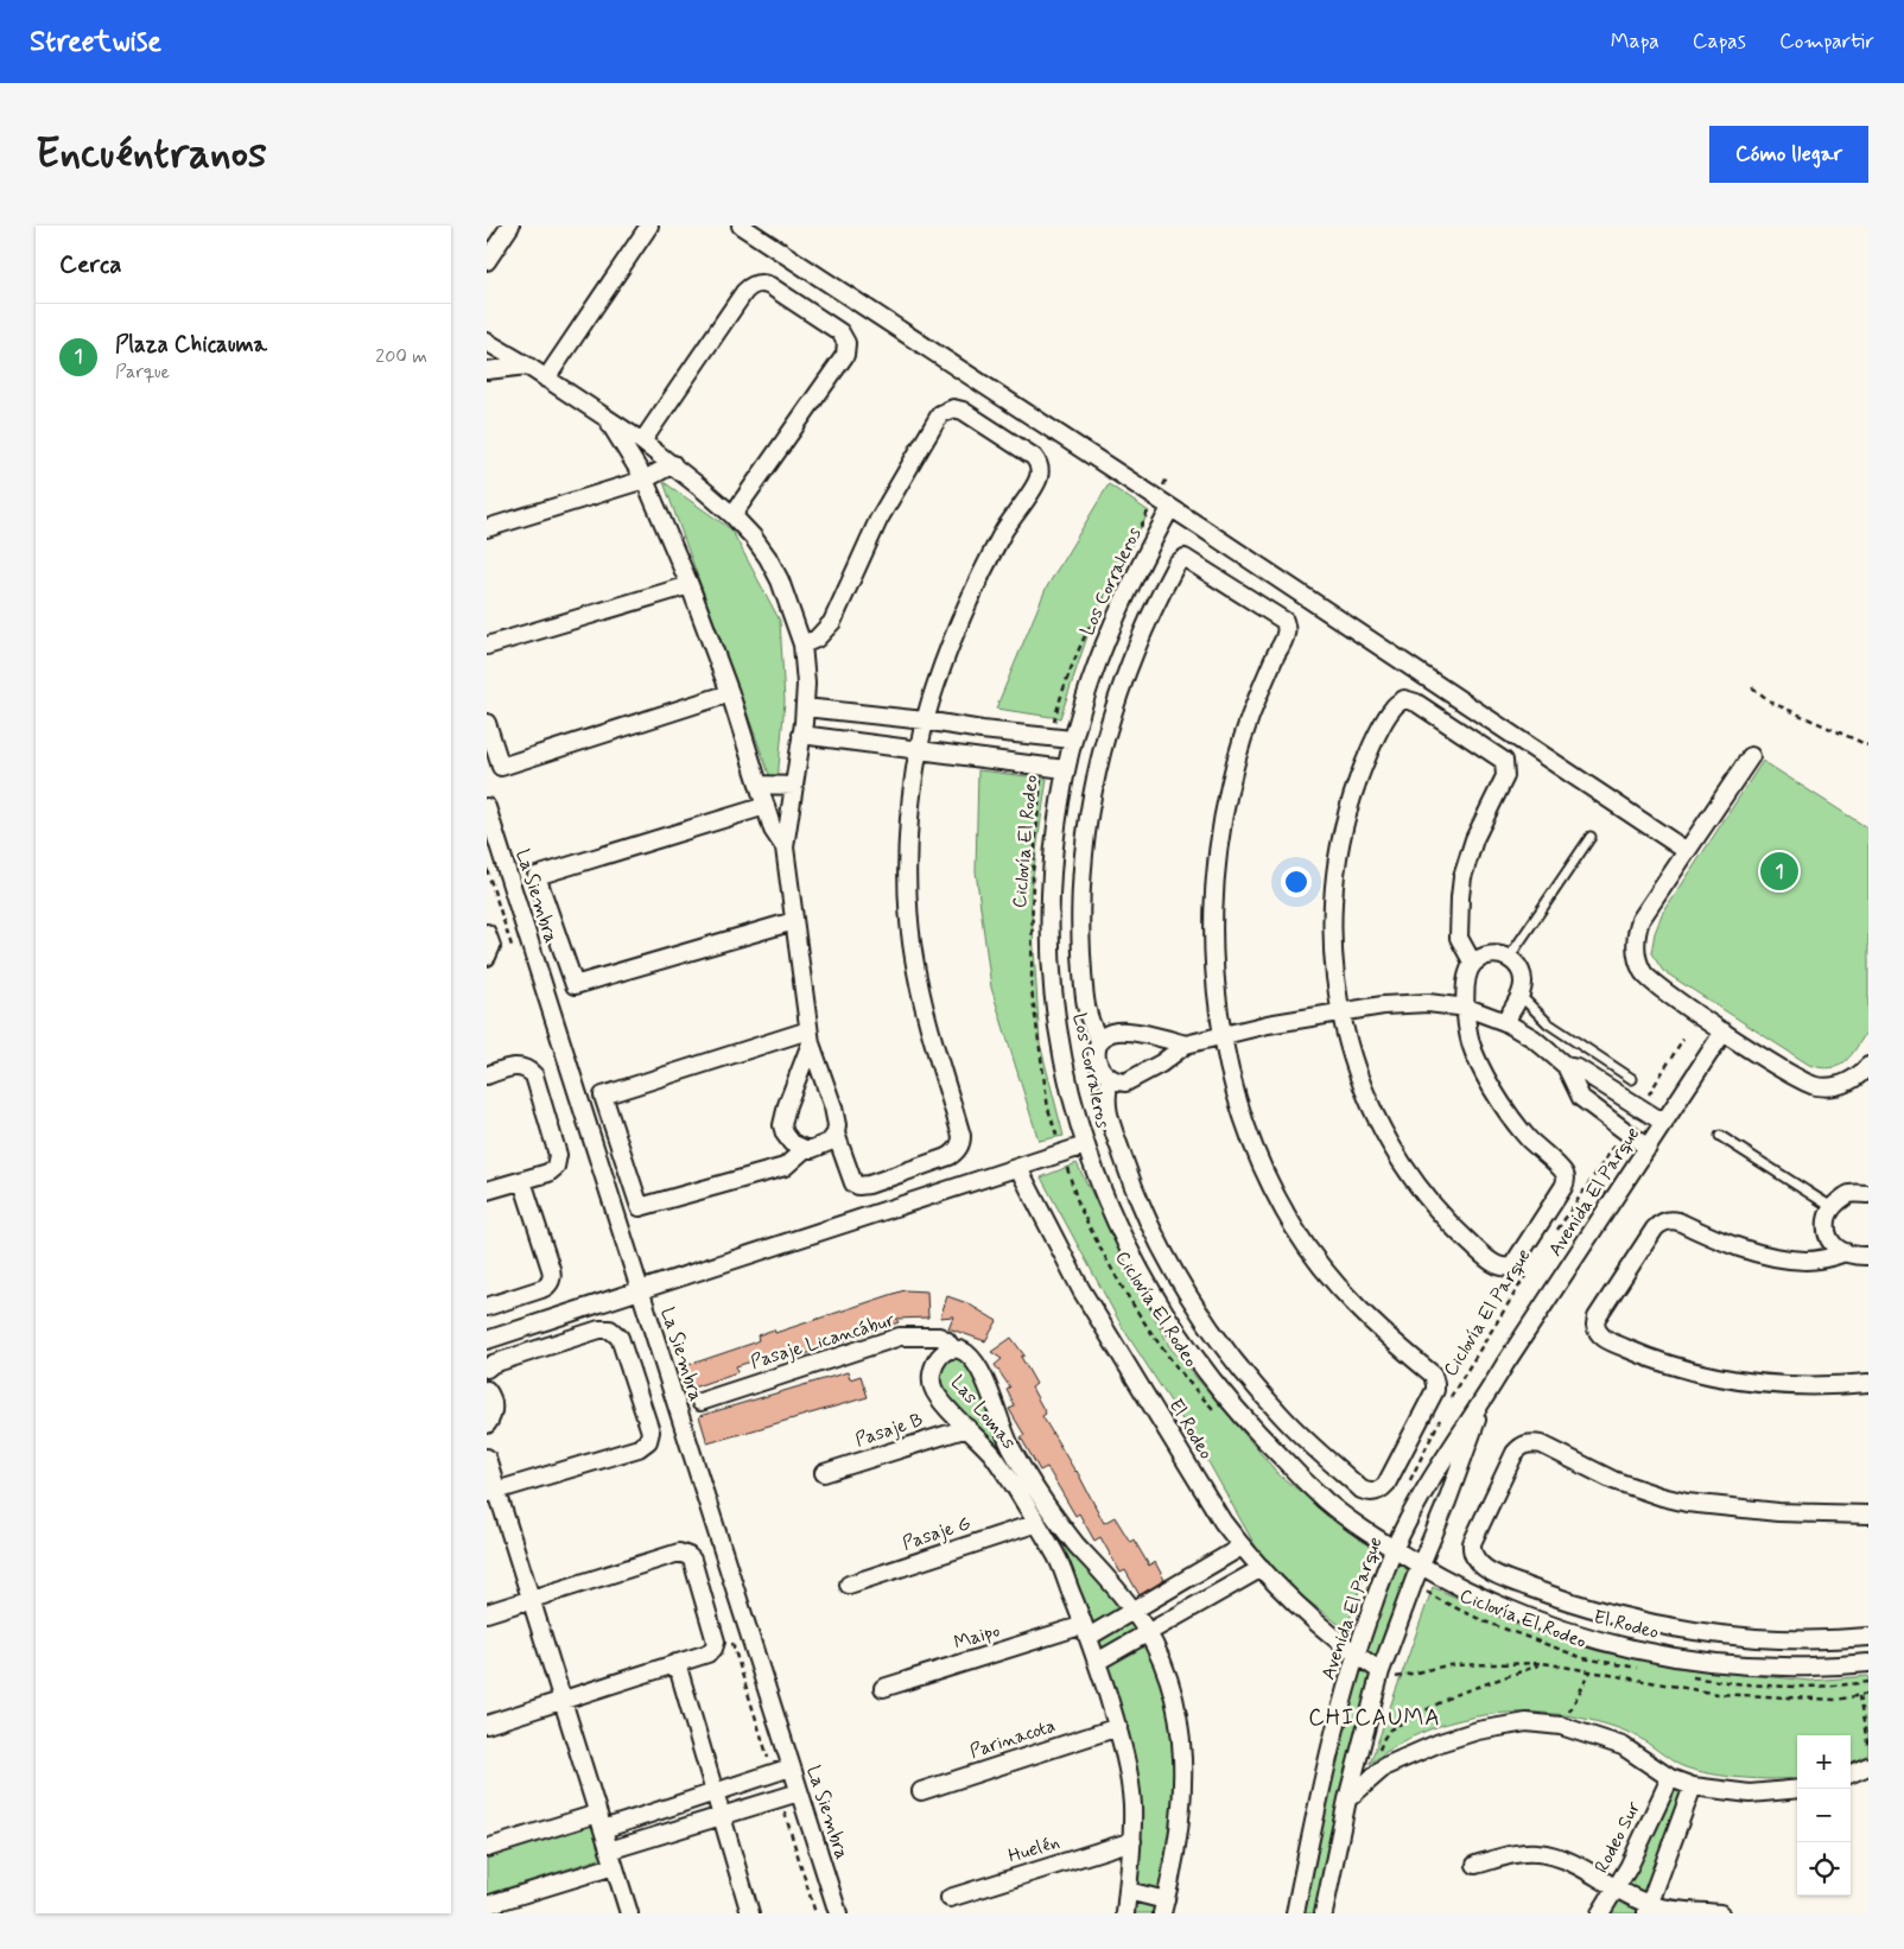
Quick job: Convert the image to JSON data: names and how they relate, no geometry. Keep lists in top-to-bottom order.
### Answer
{
  "streets": {
    "street": [
      "Los Corraleros",
      "La Siembra",
      "Avenida El Parque",
      "Pasaje Licancábur",
      "Las Lomas",
      "El Rodeo",
      "Pasaje B",
      "Pasaje G",
      "Maipo",
      "Parinacota",
      "Rodeo Sur",
      "Huelén"
    ],
    "path": ["Ciclovía El Rodeo", "Ciclovía El Parque"]
  },
  "crossings": [
    ["Los Corraleros", "Avenida El Parque"],
    ["Los Corraleros", "El Rodeo"],
    ["Ciclovía El Rodeo", "Avenida El Parque"],
    ["Avenida El Parque", "El Rodeo"],
    ["Pasaje Licancábur", "Las Lomas"],
    ["Las Lomas", "Pasaje B"],
    ["Las Lomas", "Pasaje G"],
    ["Las Lomas", "Maipo"],
    ["Las Lomas", "Parinacota"],
    ["Las Lomas", "Huelén"]
  ],
  "districts": ["CHICAUMA"],
  "page": {
    "header": "Streetwise",
    "nav": ["Mapa", "Capas", "Compartir"],
    "buttons": "Cómo llegar",
    "title": "Encuéntranos",
    "heading": "Cerca",
    "list": [
      {
        "mark": "1",
        "name": "Plaza Chicauma",
        "note": "Parque",
        "value": "200 m"
      }
    ],
    "pins": "1",
    "map_buttons": ["+", "−"]
  }
}
